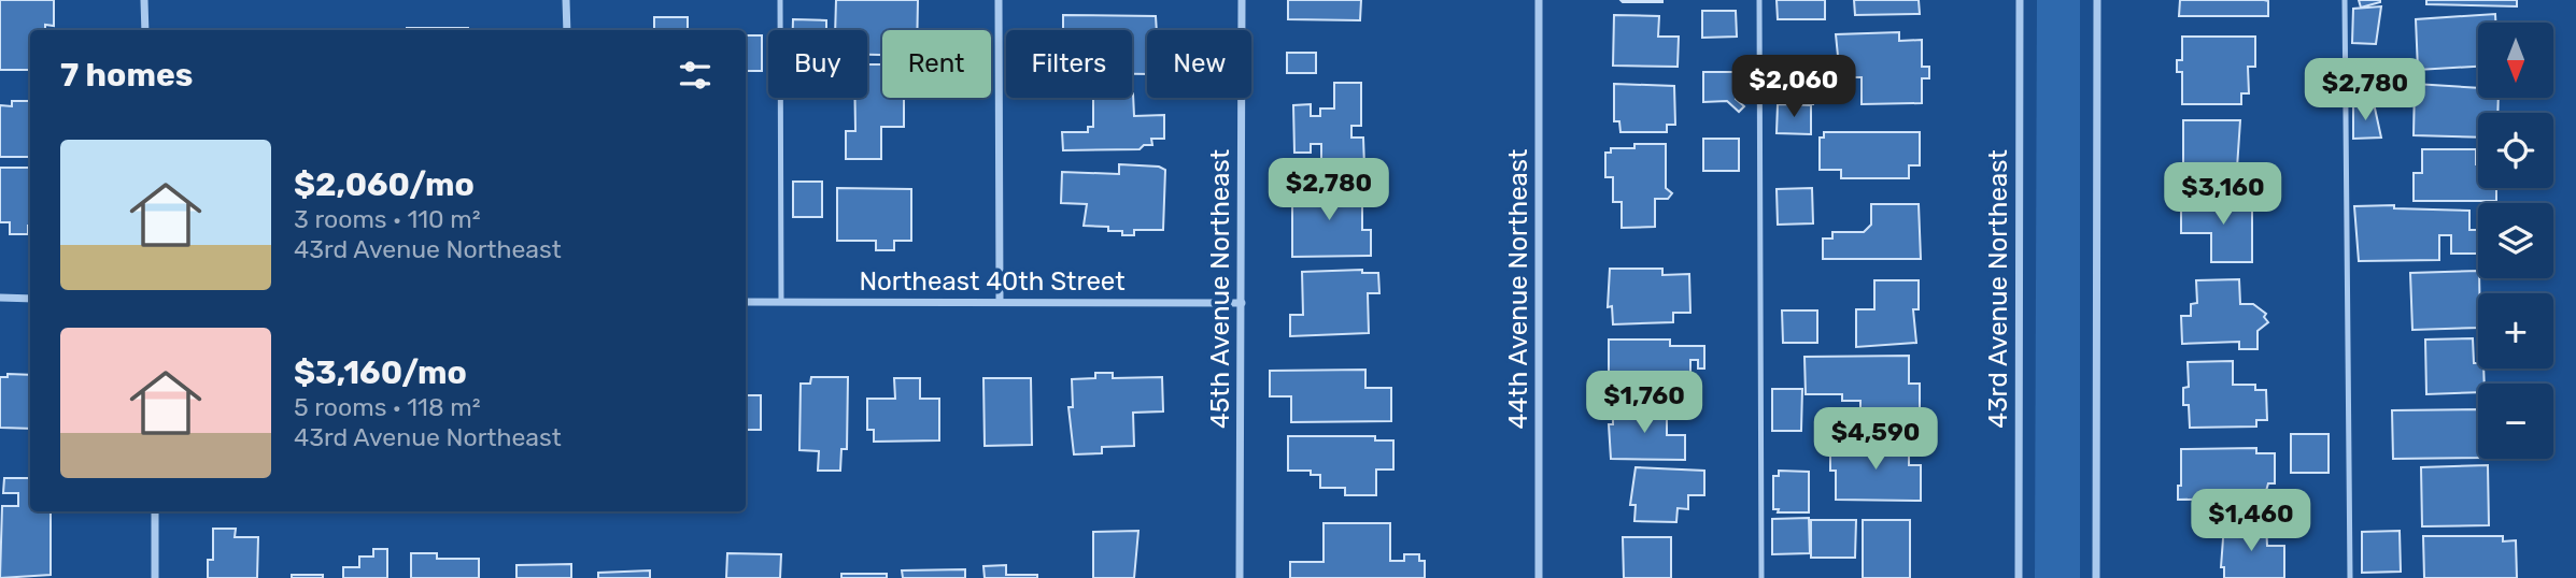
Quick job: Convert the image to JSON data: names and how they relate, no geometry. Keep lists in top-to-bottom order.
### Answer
{
  "streets": {
    "street": [
      "Northeast 40th Street",
      "45th Avenue Northeast",
      "44th Avenue Northeast",
      "43rd Avenue Northeast"
    ]
  },
  "crossings": [
    ["Northeast 40th Street", "45th Avenue Northeast"]
  ],
  "north": "bottom",
  "page": {
    "map_buttons": ["+", "−"],
    "chip": [
      "Buy",
      "Rent",
      "Filters",
      "New"
    ],
    "heading": "7 homes",
    "price": [
      "$2,060",
      "$2,780",
      "$2,780",
      "$3,160",
      "$1,760",
      "$4,590",
      "$1,460"
    ],
    "list": [
      {
        "name": "$2,060/mo",
        "note": "3 rooms · 110 m² · 43rd Avenue Northeast"
      },
      {
        "name": "$3,160/mo",
        "note": "5 rooms · 118 m² · 43rd Avenue Northeast"
      }
    ]
  }
}
